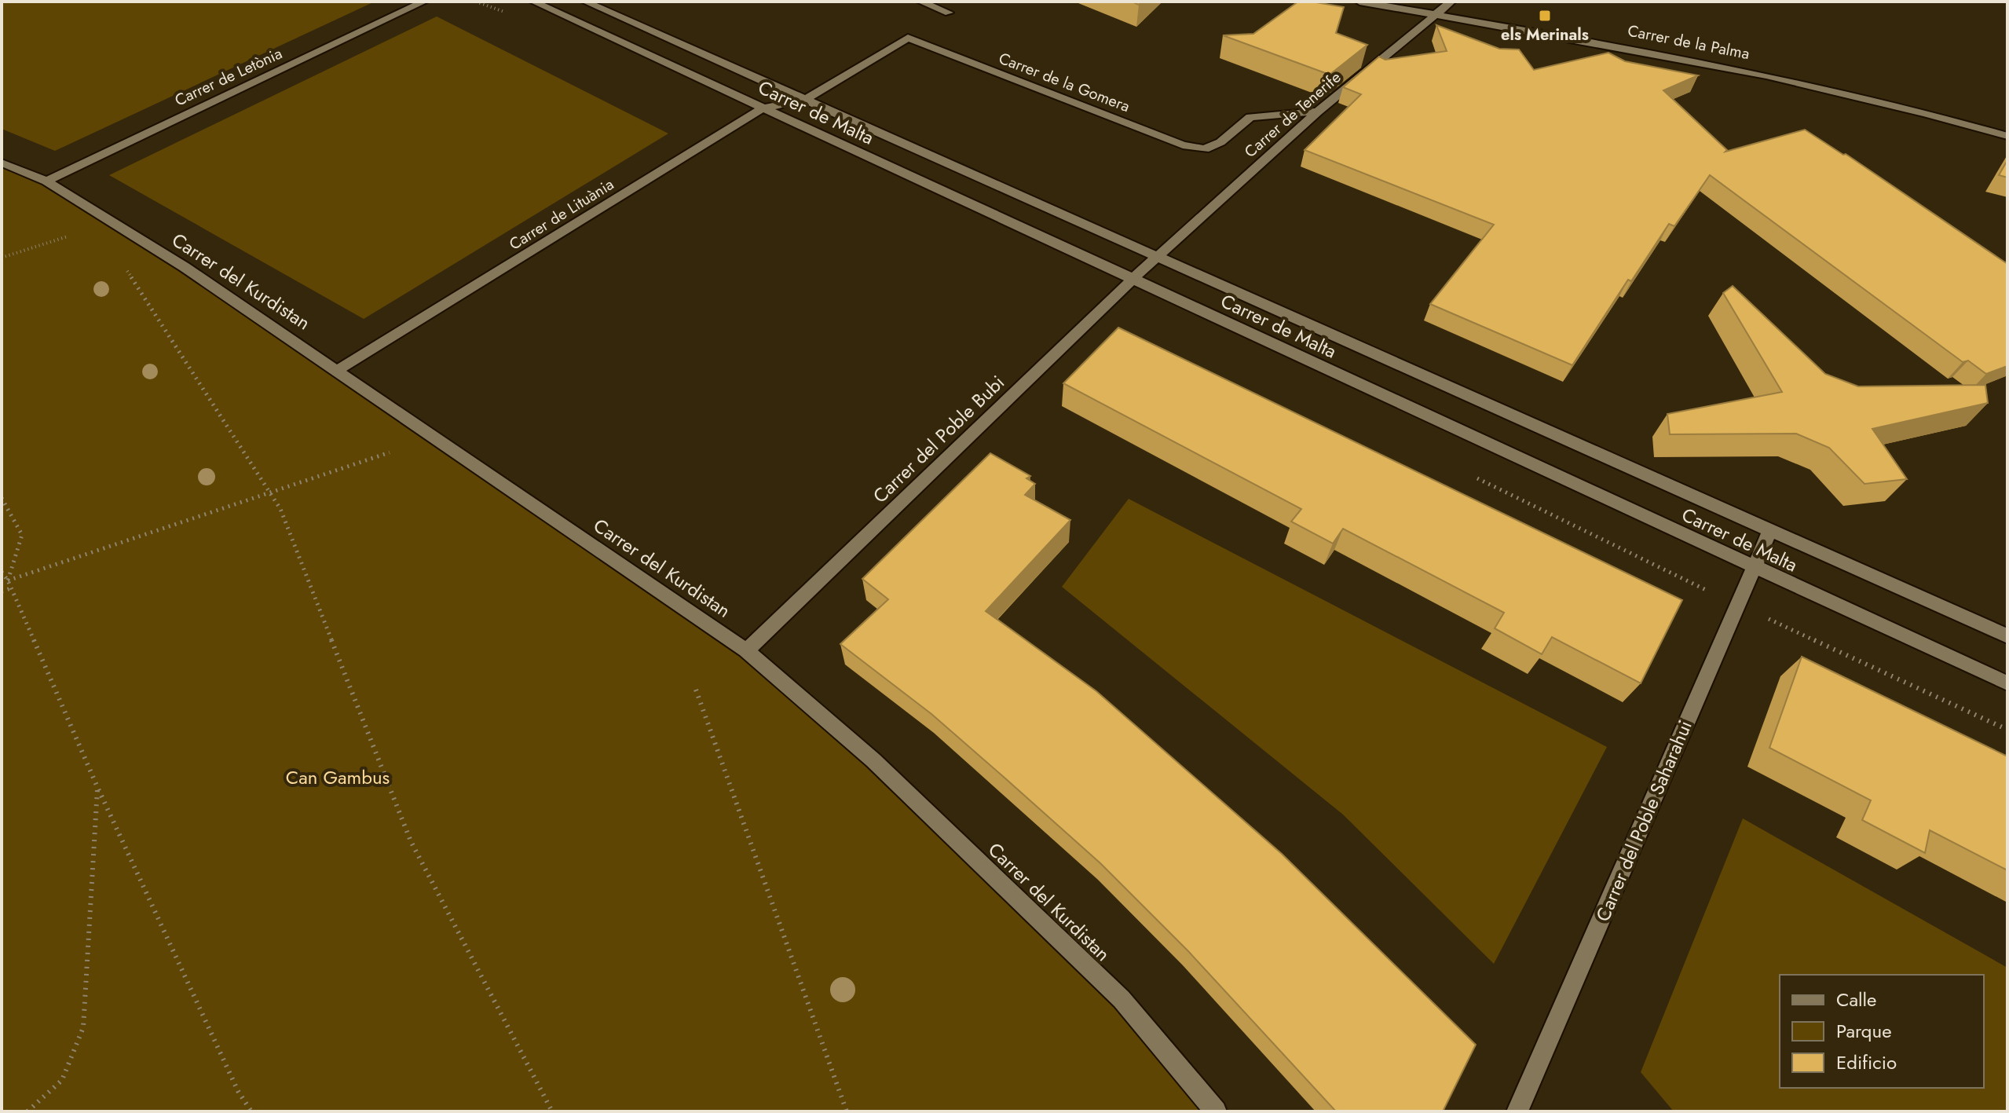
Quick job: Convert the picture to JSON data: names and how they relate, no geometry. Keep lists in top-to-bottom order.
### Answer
{
  "streets": {
    "street": [
      "Carrer de la Palma",
      "Carrer de Letònia",
      "Carrer de la Gomera",
      "Carrer de Malta",
      "Carrer de Tenerife",
      "Carrer de Lituània",
      "Carrer del Kurdistan",
      "Carrer del Poble Bubi",
      "Carrer del Poble Saharahui"
    ]
  },
  "crossings": [
    ["Carrer de la Palma", "Carrer de Tenerife"],
    ["Carrer de Letònia", "Carrer del Kurdistan"],
    ["Carrer de la Gomera", "Carrer de Malta"],
    ["Carrer de la Gomera", "Carrer de Tenerife"],
    ["Carrer de la Gomera", "Carrer de Lituània"],
    ["Carrer de Malta", "Carrer de Tenerife"],
    ["Carrer de Malta", "Carrer de Lituània"],
    ["Carrer de Malta", "Carrer del Poble Bubi"],
    ["Carrer de Malta", "Carrer del Poble Saharahui"],
    ["Carrer de Tenerife", "Carrer del Poble Bubi"],
    ["Carrer de Lituània", "Carrer del Kurdistan"],
    ["Carrer del Kurdistan", "Carrer del Poble Bubi"]
  ],
  "parks": ["Can Gambus"],
  "places": {
    "transit": ["els Merinals"]
  },
  "legend": ["Calle", "Parque", "Edificio"]
}
